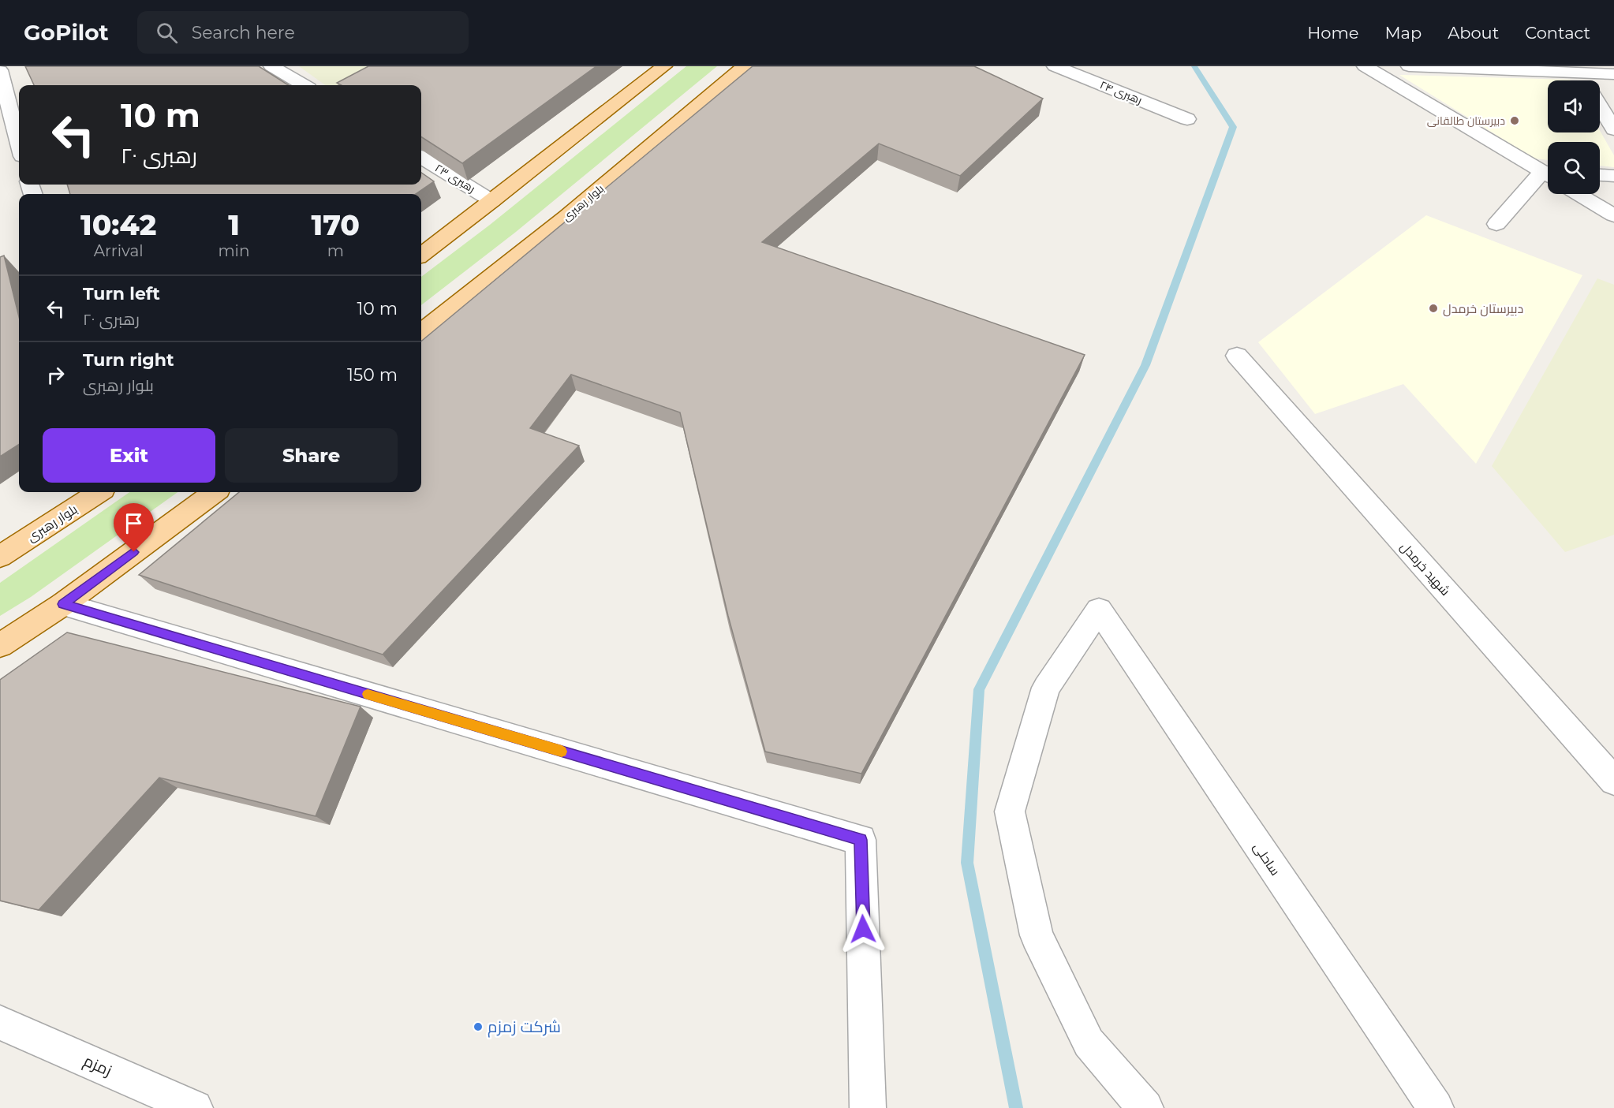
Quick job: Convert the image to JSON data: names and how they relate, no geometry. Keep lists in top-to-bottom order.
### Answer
{
  "streets": {
    "main road": ["بلوار رهبری"],
    "street": [
      "رهبری ۲۴",
      "رهبری ۲۳",
      "شهید خرمدل",
      "ساحلی",
      "زمزم"
    ]
  },
  "places": ["دبیرستان طالقانی", "دبیرستان خرمدل", "شرکت زمزم"],
  "page": {
    "header": "GoPilot",
    "search": "Search here",
    "nav": [
      "Home",
      "Map",
      "About",
      "Contact"
    ],
    "turn": ["10 m", "رهبری ۲۰"],
    "eta": [
      "10:42",
      "Arrival",
      "1",
      "min",
      "170",
      "m"
    ],
    "list": [
      {
        "name": "Turn left",
        "note": "رهبری ۲۰",
        "value": "10 m"
      },
      {
        "name": "Turn right",
        "note": "بلوار رهبری",
        "value": "150 m"
      }
    ],
    "buttons": ["Exit", "Share"]
  }
}
